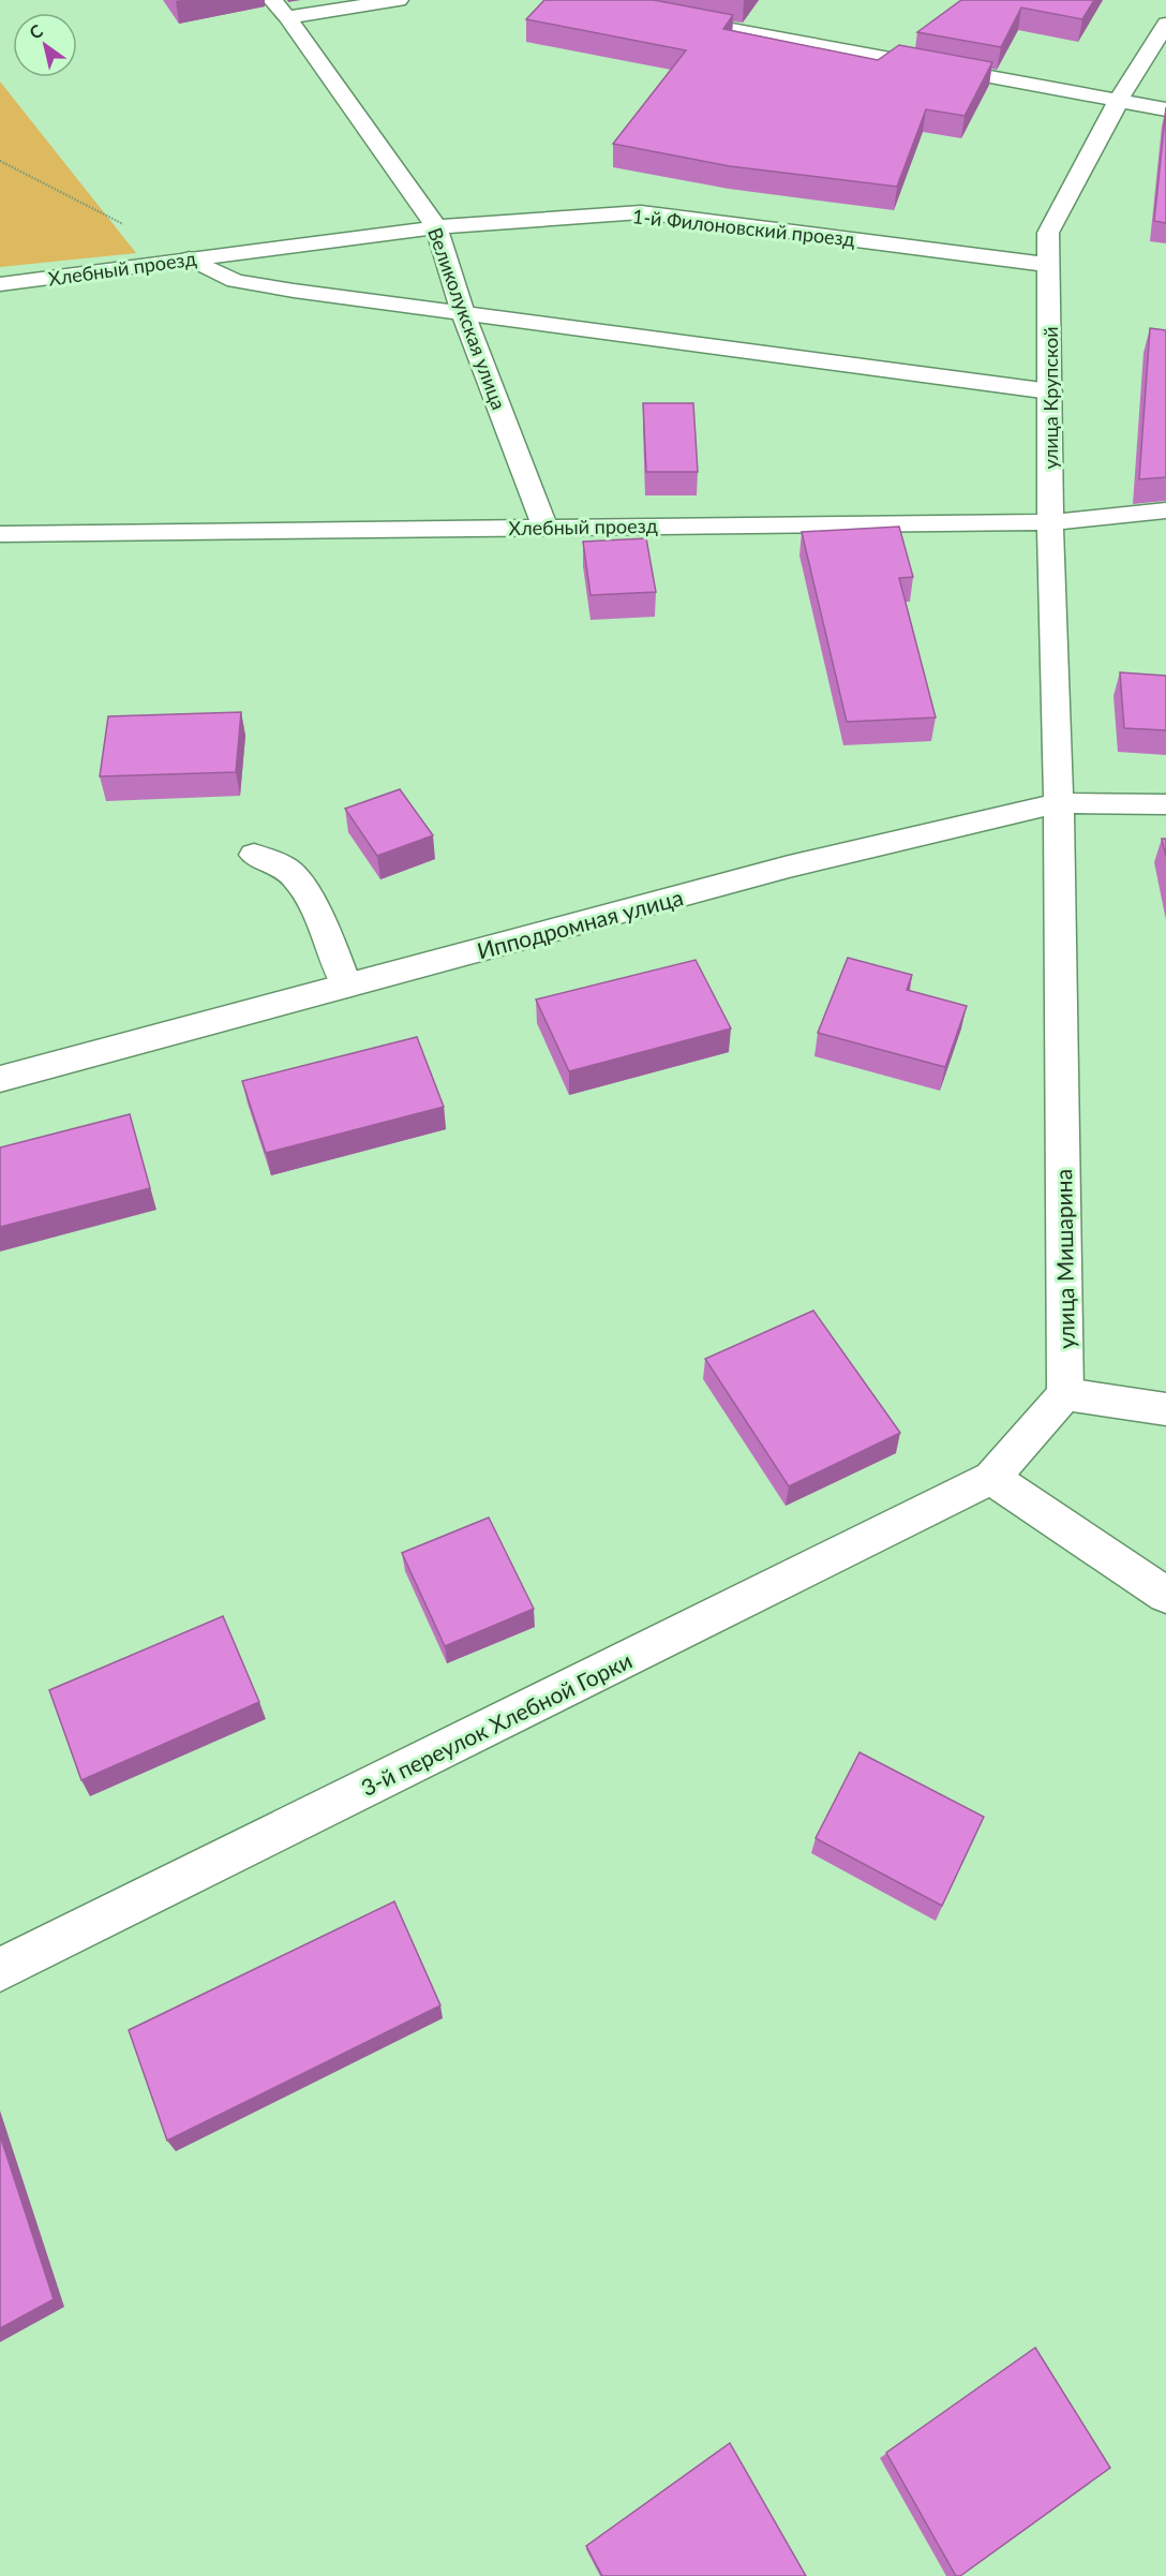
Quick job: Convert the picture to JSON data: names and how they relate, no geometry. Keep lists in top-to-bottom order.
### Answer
{
  "streets": {
    "street": [
      "1-й Филоновский проезд",
      "Хлебный проезд",
      "Великолукская улица",
      "улица Крупской",
      "Ипподромная улица",
      "улица Мишарина",
      "3-й переулок Хлебной Горки"
    ]
  },
  "crossings": [
    ["1-й Филоновский проезд", "Хлебный проезд"],
    ["1-й Филоновский проезд", "Великолукская улица"],
    ["1-й Филоновский проезд", "улица Крупской"],
    ["Хлебный проезд", "Великолукская улица"],
    ["Хлебный проезд", "улица Крупской"],
    ["улица Крупской", "Ипподромная улица"],
    ["улица Крупской", "улица Мишарина"],
    ["Ипподромная улица", "улица Мишарина"]
  ],
  "north": "top left"
}
